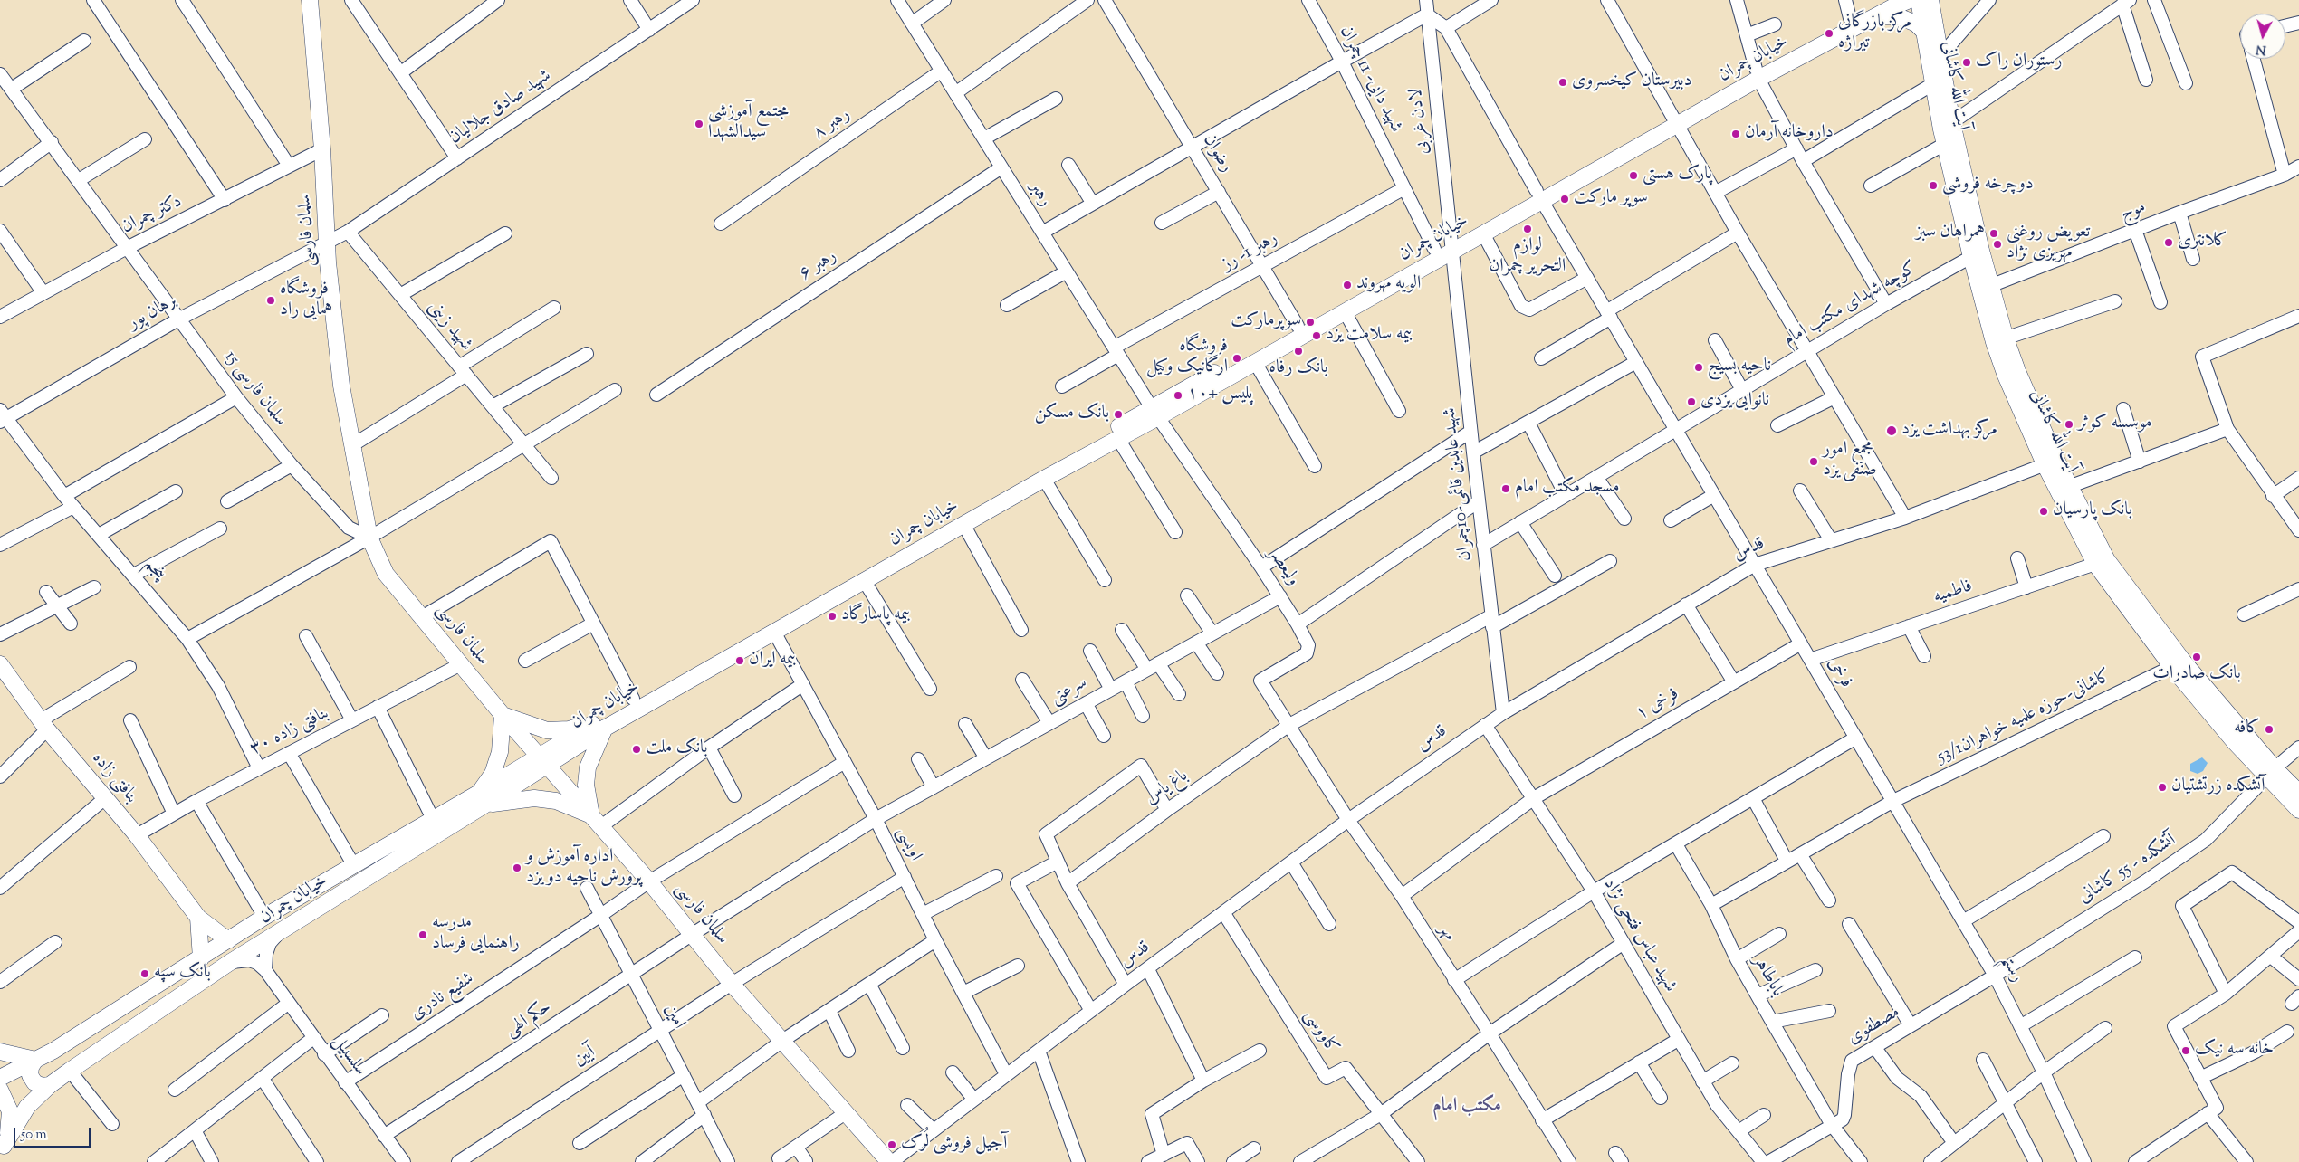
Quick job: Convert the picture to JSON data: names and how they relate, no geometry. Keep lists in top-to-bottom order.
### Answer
{
  "streets": {
    "main road": [
      "خیابان چمران",
      "آیت الله کاشانی",
      "سلمان فارسی",
      "بنافتی زاده"
    ],
    "street": [
      "شهید دایی- 11 چمران",
      "شهید صادق جلالیان",
      "لادن غربی",
      "رهبر ۸",
      "رضوان",
      "رهبر",
      "موج",
      "دکتر چمران",
      "رهبر 1- رز",
      "رهبر ۶",
      "کوچه شهدای مکتب امام",
      "برهان پور",
      "شهید زینی",
      "سلمان فارسی 15",
      "شهید عابدین قائمی-10چمران",
      "قدس",
      "ولیعصر",
      "پنجم",
      "فاطمیه",
      "فرخی",
      "سرعتی",
      "فرخی ۱",
      "53/1کاشانی-حوزه علمیه خواهران",
      "بنافتی زاده ۳۰",
      "باغ یاس",
      "اویسی",
      "آتشکده - 55 کاشانی",
      "مهر",
      "شهید عباس فتحی نژاد",
      "رستم",
      "باباطاهر",
      "شفیع نادری",
      "امین",
      "حکم الهی",
      "مصطفوی",
      "کاووسی",
      "سلسبیل",
      "آیین"
    ]
  },
  "crossings": [
    ["خیابان چمران", "شهید دایی- 11 چمران"],
    ["خیابان چمران", "لادن غربی"],
    ["خیابان چمران", "رضوان"],
    ["خیابان چمران", "رهبر"],
    ["خیابان چمران", "سلمان فارسی"],
    ["خیابان چمران", "شهید عابدین قائمی-10چمران"],
    ["خیابان چمران", "ولیعصر"],
    ["خیابان چمران", "فرخی"],
    ["خیابان چمران", "بنافتی زاده"],
    ["خیابان چمران", "اویسی"],
    ["خیابان چمران", "سلسبیل"],
    ["شهید دایی- 11 چمران", "رهبر 1- رز"],
    ["آیت الله کاشانی", "موج"],
    ["آیت الله کاشانی", "کوچه شهدای مکتب امام"],
    ["آیت الله کاشانی", "قدس"],
    ["آیت الله کاشانی", "فاطمیه"],
    ["آیت الله کاشانی", "53/1کاشانی-حوزه علمیه خواهران"],
    ["آیت الله کاشانی", "آتشکده - 55 کاشانی"],
    ["شهید صادق جلالیان", "سلمان فارسی"],
    ["شهید صادق جلالیان", "برهان پور"],
    ["شهید صادق جلالیان", "شهید زینی"],
    ["لادن غربی", "شهید عابدین قائمی-10چمران"],
    ["رهبر ۸", "رهبر"],
    ["رضوان", "رهبر 1- رز"],
    ["رهبر", "رهبر 1- رز"],
    ["رهبر", "رهبر ۶"],
    ["رهبر", "ولیعصر"],
    ["دکتر چمران", "سلمان فارسی"],
    ["دکتر چمران", "سلمان فارسی 15"],
    ["سلمان فارسی", "برهان پور"],
    ["سلمان فارسی", "سلمان فارسی 15"],
    ["سلمان فارسی", "قدس"],
    ["سلمان فارسی", "سرعتی"],
    ["سلمان فارسی", "بنافتی زاده ۳۰"],
    ["سلمان فارسی", "شفیع نادری"],
    ["سلمان فارسی", "حکم الهی"],
    ["سلمان فارسی", "آیین"],
    ["کوچه شهدای مکتب امام", "شهید عابدین قائمی-10چمران"],
    ["کوچه شهدای مکتب امام", "فرخی"],
    ["برهان پور", "سلمان فارسی 15"],
    ["برهان پور", "پنجم"],
    ["شهید عابدین قائمی-10چمران", "قدس"],
    ["شهید عابدین قائمی-10چمران", "باغ یاس"],
    ["قدس", "فرخی"],
    ["قدس", "اویسی"],
    ["قدس", "مهر"],
    ["قدس", "شهید عباس فتحی نژاد"],
    ["قدس", "کاووسی"],
    ["ولیعصر", "سرعتی"],
    ["ولیعصر", "باغ یاس"],
    ["ولیعصر", "مهر"],
    ["پنجم", "بنافتی زاده ۳۰"],
    ["فاطمیه", "فرخی"],
    ["فرخی", "فرخی ۱"],
    ["فرخی", "53/1کاشانی-حوزه علمیه خواهران"],
    ["فرخی", "رستم"],
    ["سرعتی", "اویسی"],
    ["سرعتی", "حکم الهی"],
    ["فرخی ۱", "مهر"],
    ["فرخی ۱", "شهید عباس فتحی نژاد"],
    ["53/1کاشانی-حوزه علمیه خواهران", "رستم"],
    ["53/1کاشانی-حوزه علمیه خواهران", "باباطاهر"],
    ["بنافتی زاده ۳۰", "بنافتی زاده"],
    ["باغ یاس", "مهر"],
    ["اویسی", "شفیع نادری"],
    ["اویسی", "آیین"],
    ["آتشکده - 55 کاشانی", "رستم"],
    ["آتشکده - 55 کاشانی", "مصطفوی"],
    ["رستم", "مصطفوی"],
    ["باباطاهر", "مصطفوی"],
    ["شفیع نادری", "امین"],
    ["شفیع نادری", "سلسبیل"],
    ["امین", "حکم الهی"],
    ["امین", "آیین"],
    ["حکم الهی", "سلسبیل"]
  ],
  "districts": ["مکتب امام"],
  "places": [
    "مرکز بازرگانی تیراژه",
    "رستوران راک",
    "دبیرستان کیخسروی",
    "مجتمع آموزشی سیدالشهدا",
    "داروخانه آرمان",
    "پارک هستی",
    "دوچرخه فروشی",
    "سوپر مارکت",
    "لوازم التحریر چمران",
    "همراهان سبز",
    "کلانتری",
    "تعویض روغنی مهریزی نژاد",
    "الویه مهروند",
    "فروشگاه همایی راد",
    "سوپرمارکت",
    "بيمه سلامت يزد",
    "بانک رفاه",
    "فروشگاه ارگانیک وکیل",
    "ناحیه بسیج",
    "پلیس +۱۰",
    "نانوایی یزدی",
    "بانک مسکن",
    "موسسه کوثر",
    "مرکز بهداشت یزد",
    "مجمع امور صنفی یزد",
    "مسجد مکتب امام",
    "بانک پارسیان",
    "بیمه پاسارگاد",
    "بانک صادرات",
    "بیمه ایران",
    "کافه",
    "بانک ملت",
    "آتشکده زرتشتیان",
    "اداره آموزش و پرورش ناحیه دو یزد",
    "مدرسه راهنمایی فرساد",
    "بانک سپه",
    "خانه سه نیک",
    "آجیل فروشی لُرک"
  ],
  "scale_bar": "50 m",
  "north": "bottom"
}
